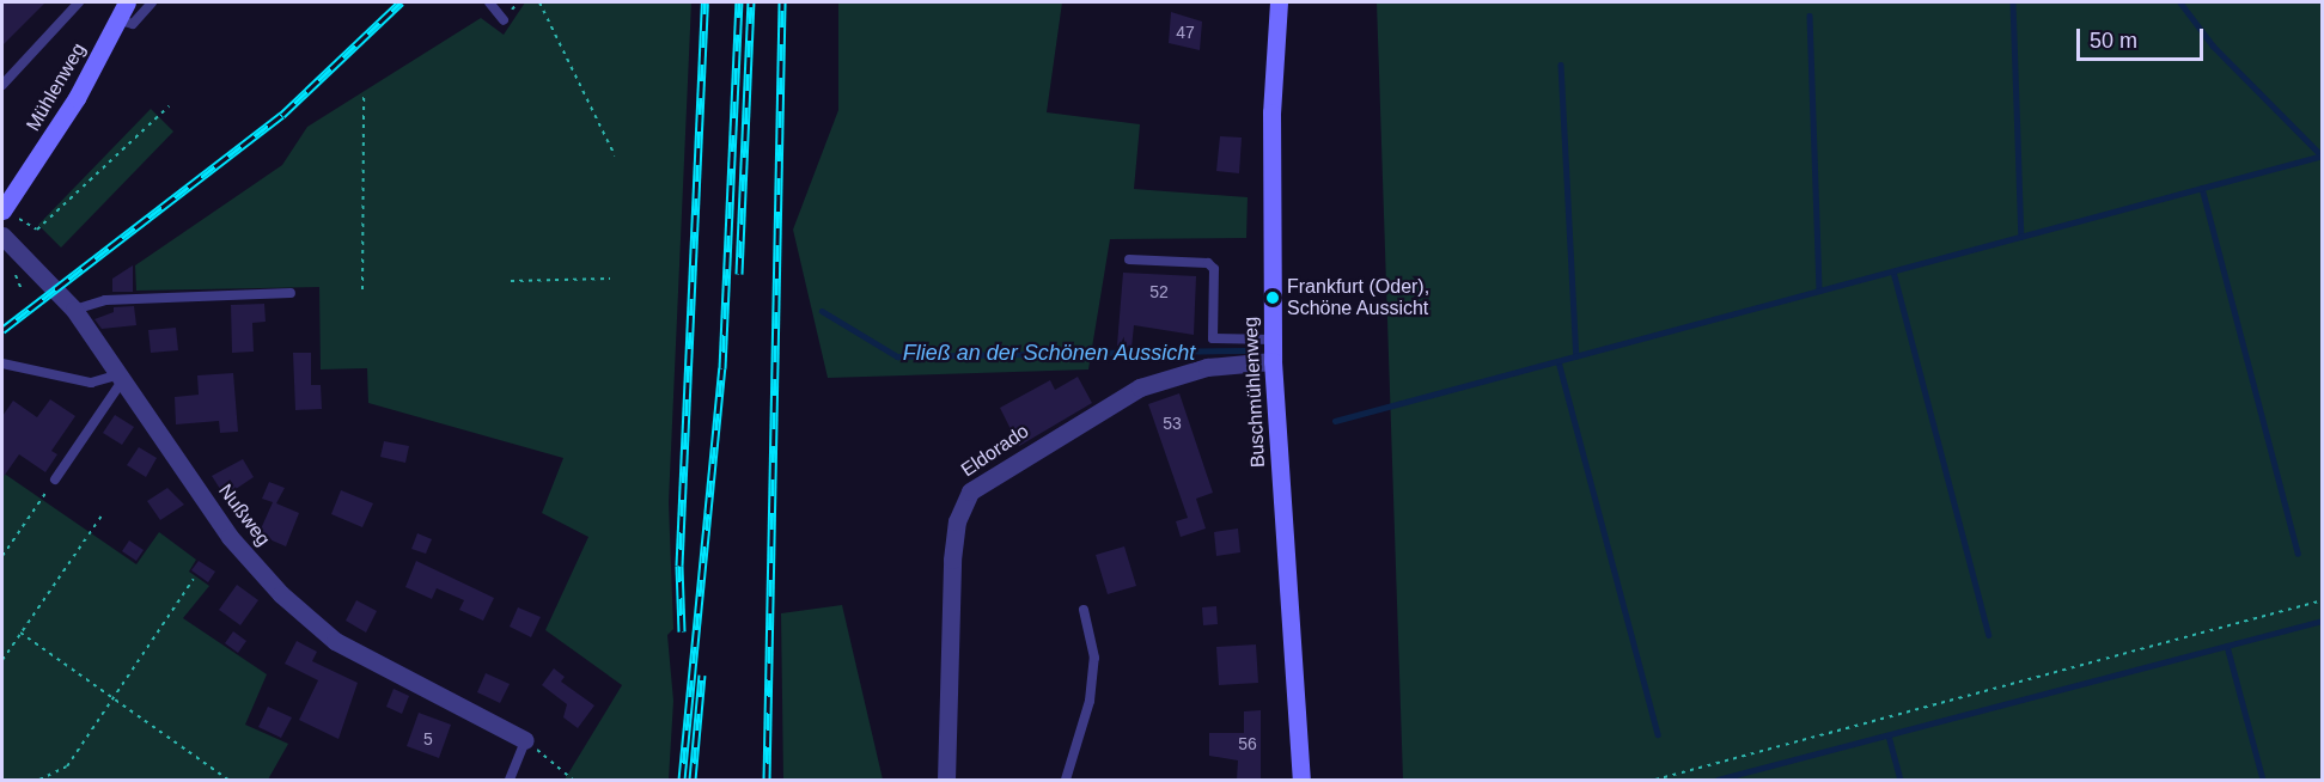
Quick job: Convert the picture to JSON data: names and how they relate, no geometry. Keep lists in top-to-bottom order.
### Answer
{
  "streets": {
    "street": [
      "Mühlenweg",
      "Buschmühlenweg",
      "Eldorado",
      "Nußweg"
    ]
  },
  "crossings": [
    ["Buschmühlenweg", "Eldorado"]
  ],
  "water": ["Fließ an der Schönen Aussicht"],
  "places": ["Frankfurt (Oder), Schöne Aussicht"],
  "house_numbers": [
    "47",
    "52",
    "53",
    "5",
    "56"
  ],
  "scale_bar": "50 m"
}
